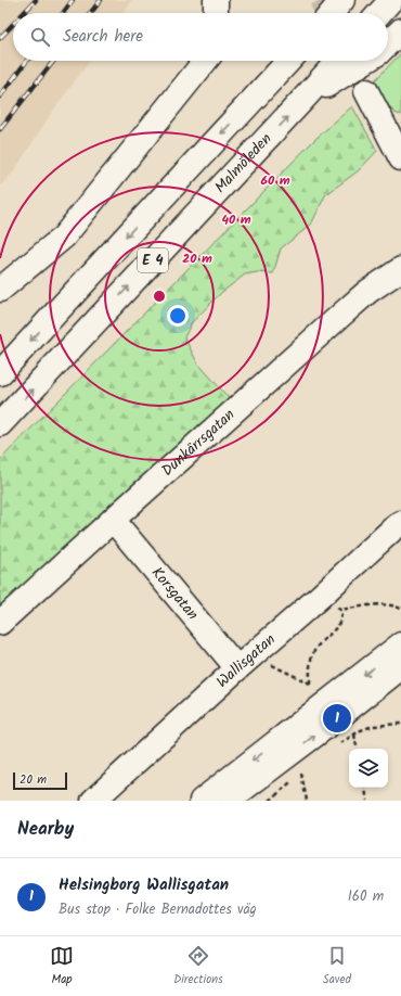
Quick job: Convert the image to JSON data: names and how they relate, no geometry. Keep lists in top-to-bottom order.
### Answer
{
  "streets": {
    "main road": [
      "Malmöleden",
      "E 4",
      "Dunkärrsgatan",
      "Korsgatan",
      "Wallisgatan"
    ]
  },
  "crossings": [
    ["Dunkärrsgatan", "Korsgatan"],
    ["Korsgatan", "Wallisgatan"]
  ],
  "scale_bar": "20 m",
  "page": {
    "search": "Search here",
    "pins": "1",
    "scale": "20 m",
    "heading": "Nearby",
    "list": [
      {
        "mark": "1",
        "name": "Helsingborg Wallisgatan",
        "note": "Bus stop · Folke Bernadottes väg",
        "value": "160 m"
      }
    ],
    "nav": ["Map", "Directions", "Saved"]
  },
  "rings": ["60 m", "40 m", "20 m"]
}
